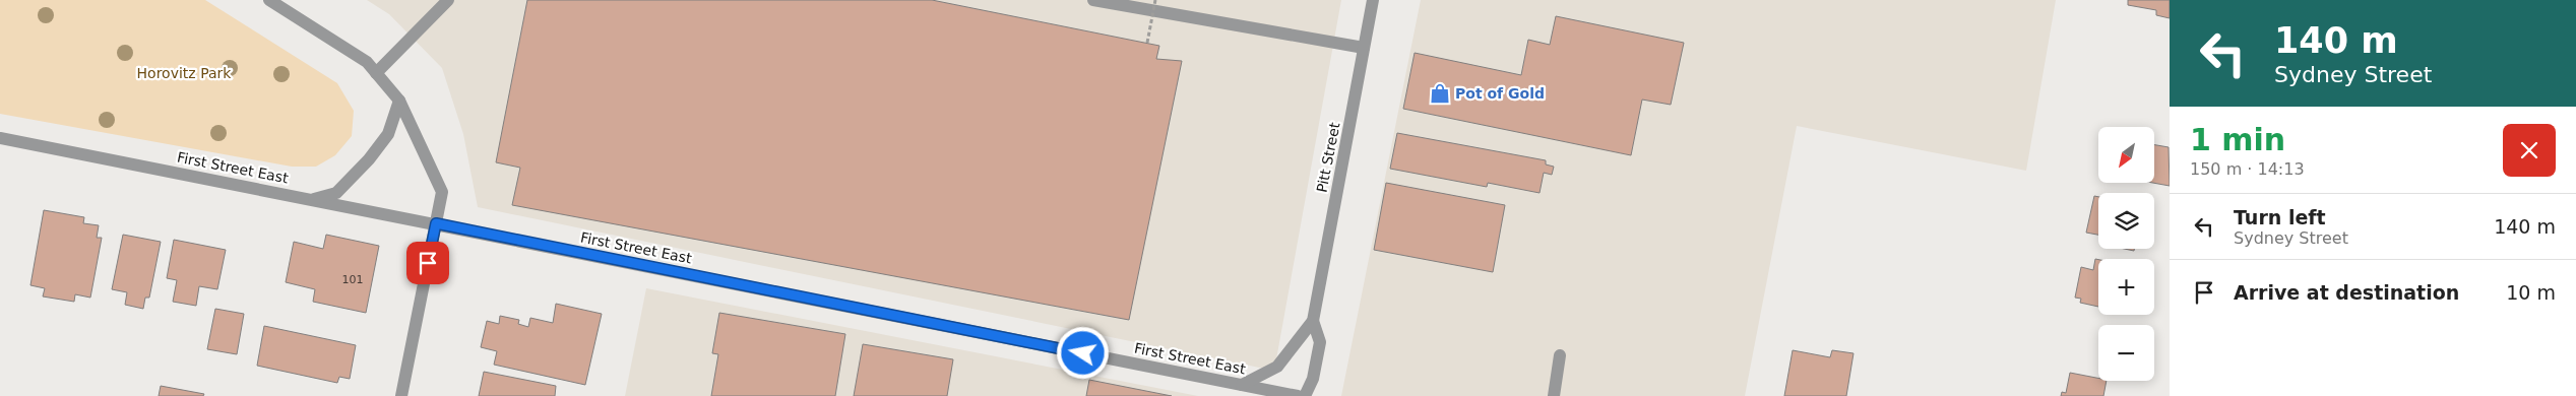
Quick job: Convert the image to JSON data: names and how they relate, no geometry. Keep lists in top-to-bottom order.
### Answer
{
  "streets": {
    "street": ["Pitt Street", "First Street East"]
  },
  "crossings": [
    ["Pitt Street", "First Street East"]
  ],
  "parks": ["Horovitz Park"],
  "places": {
    "shop": ["Pot of Gold"]
  },
  "house_numbers": ["101"],
  "north": "bottom left",
  "page": {
    "turn": ["140 m", "Sydney Street"],
    "heading": ["1 min", "150 m · 14:13"],
    "map_buttons": ["+", "−"],
    "list": [
      {
        "name": "Turn left",
        "note": "Sydney Street",
        "value": "140 m"
      },
      {
        "name": "Arrive at destination",
        "value": "10 m"
      }
    ]
  }
}
